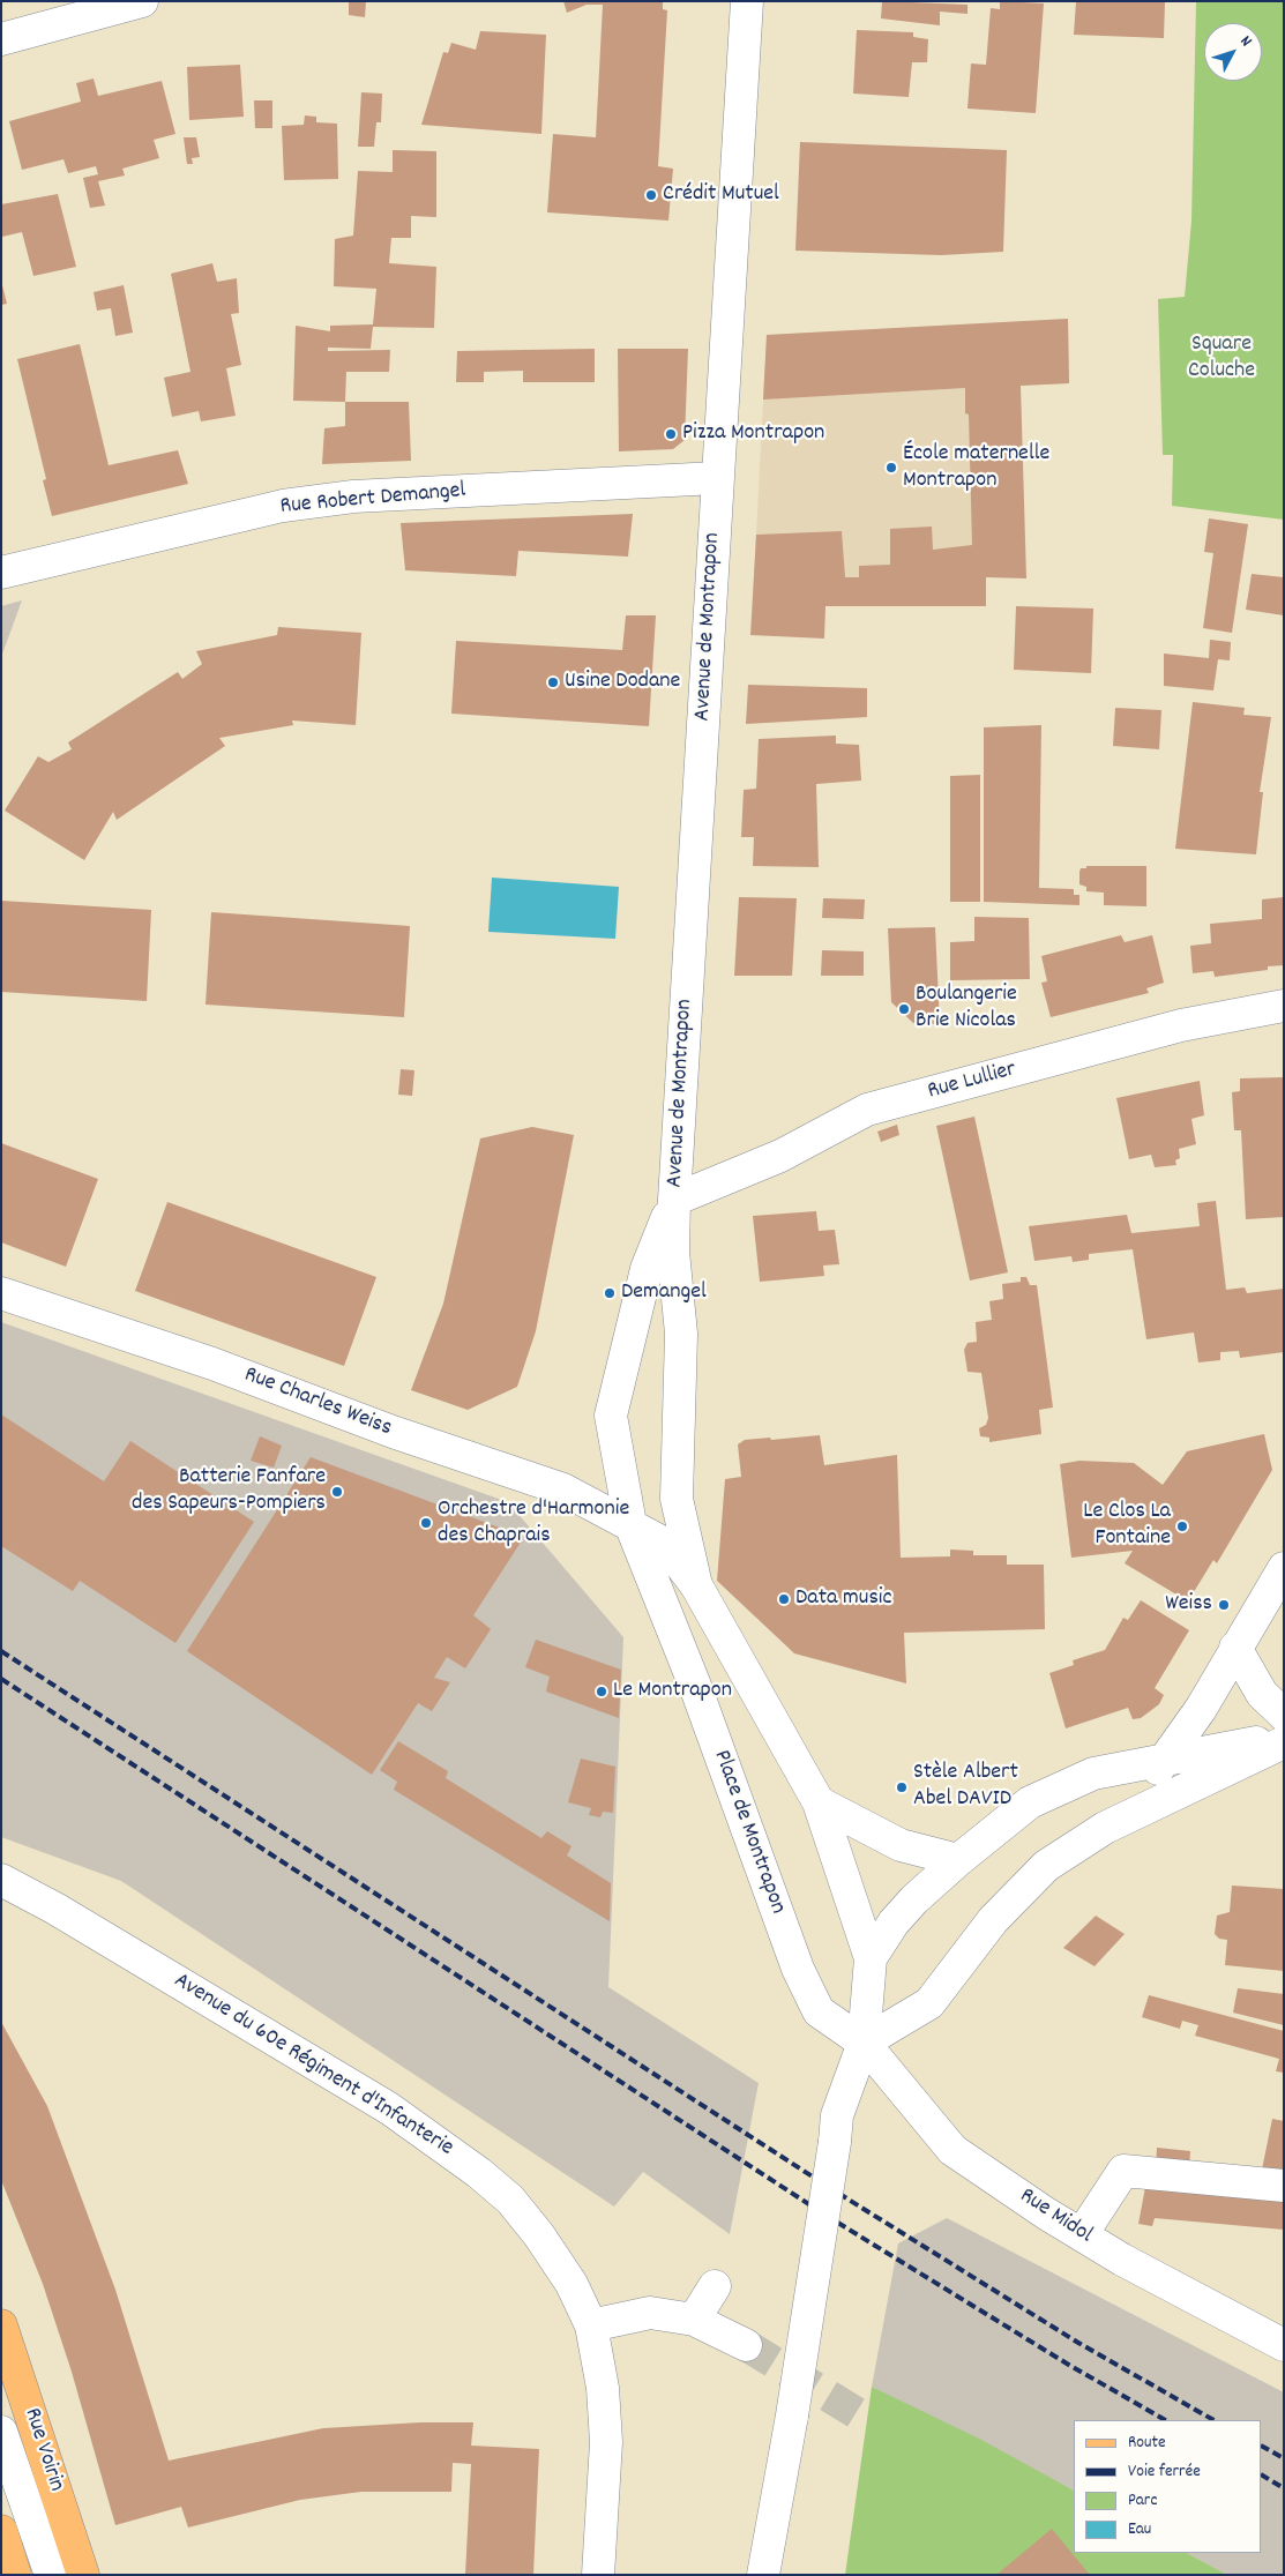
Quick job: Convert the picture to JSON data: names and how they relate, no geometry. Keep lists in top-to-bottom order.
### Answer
{
  "streets": {
    "main road": ["Rue Voirin"],
    "street": [
      "Rue Robert Demangel",
      "Avenue de Montrapon",
      "Rue Lullier",
      "Rue Charles Weiss",
      "Place de Montrapon",
      "Avenue du 60e Régiment d'Infanterie",
      "Rue Midol"
    ]
  },
  "crossings": [
    ["Rue Robert Demangel", "Avenue de Montrapon"],
    ["Avenue de Montrapon", "Rue Lullier"],
    ["Avenue de Montrapon", "Rue Charles Weiss"],
    ["Avenue de Montrapon", "Place de Montrapon"],
    ["Rue Charles Weiss", "Place de Montrapon"],
    ["Place de Montrapon", "Rue Midol"]
  ],
  "parks": ["Square Coluche"],
  "places": [
    "Crédit Mutuel",
    "Pizza Montrapon",
    "École maternelle Montrapon",
    "Usine Dodane",
    "Boulangerie Brie Nicolas",
    "Demangel",
    "Batterie Fanfare des Sapeurs-Pompiers",
    "Orchestre d'Harmonie des Chaprais",
    "Le Clos La Fontaine",
    "Data music",
    "Weiss",
    "Le Montrapon",
    "Stèle Albert Abel DAVID"
  ],
  "legend": [
    "Route",
    "Voie ferrée",
    "Parc",
    "Eau"
  ],
  "north": "top right"
}
